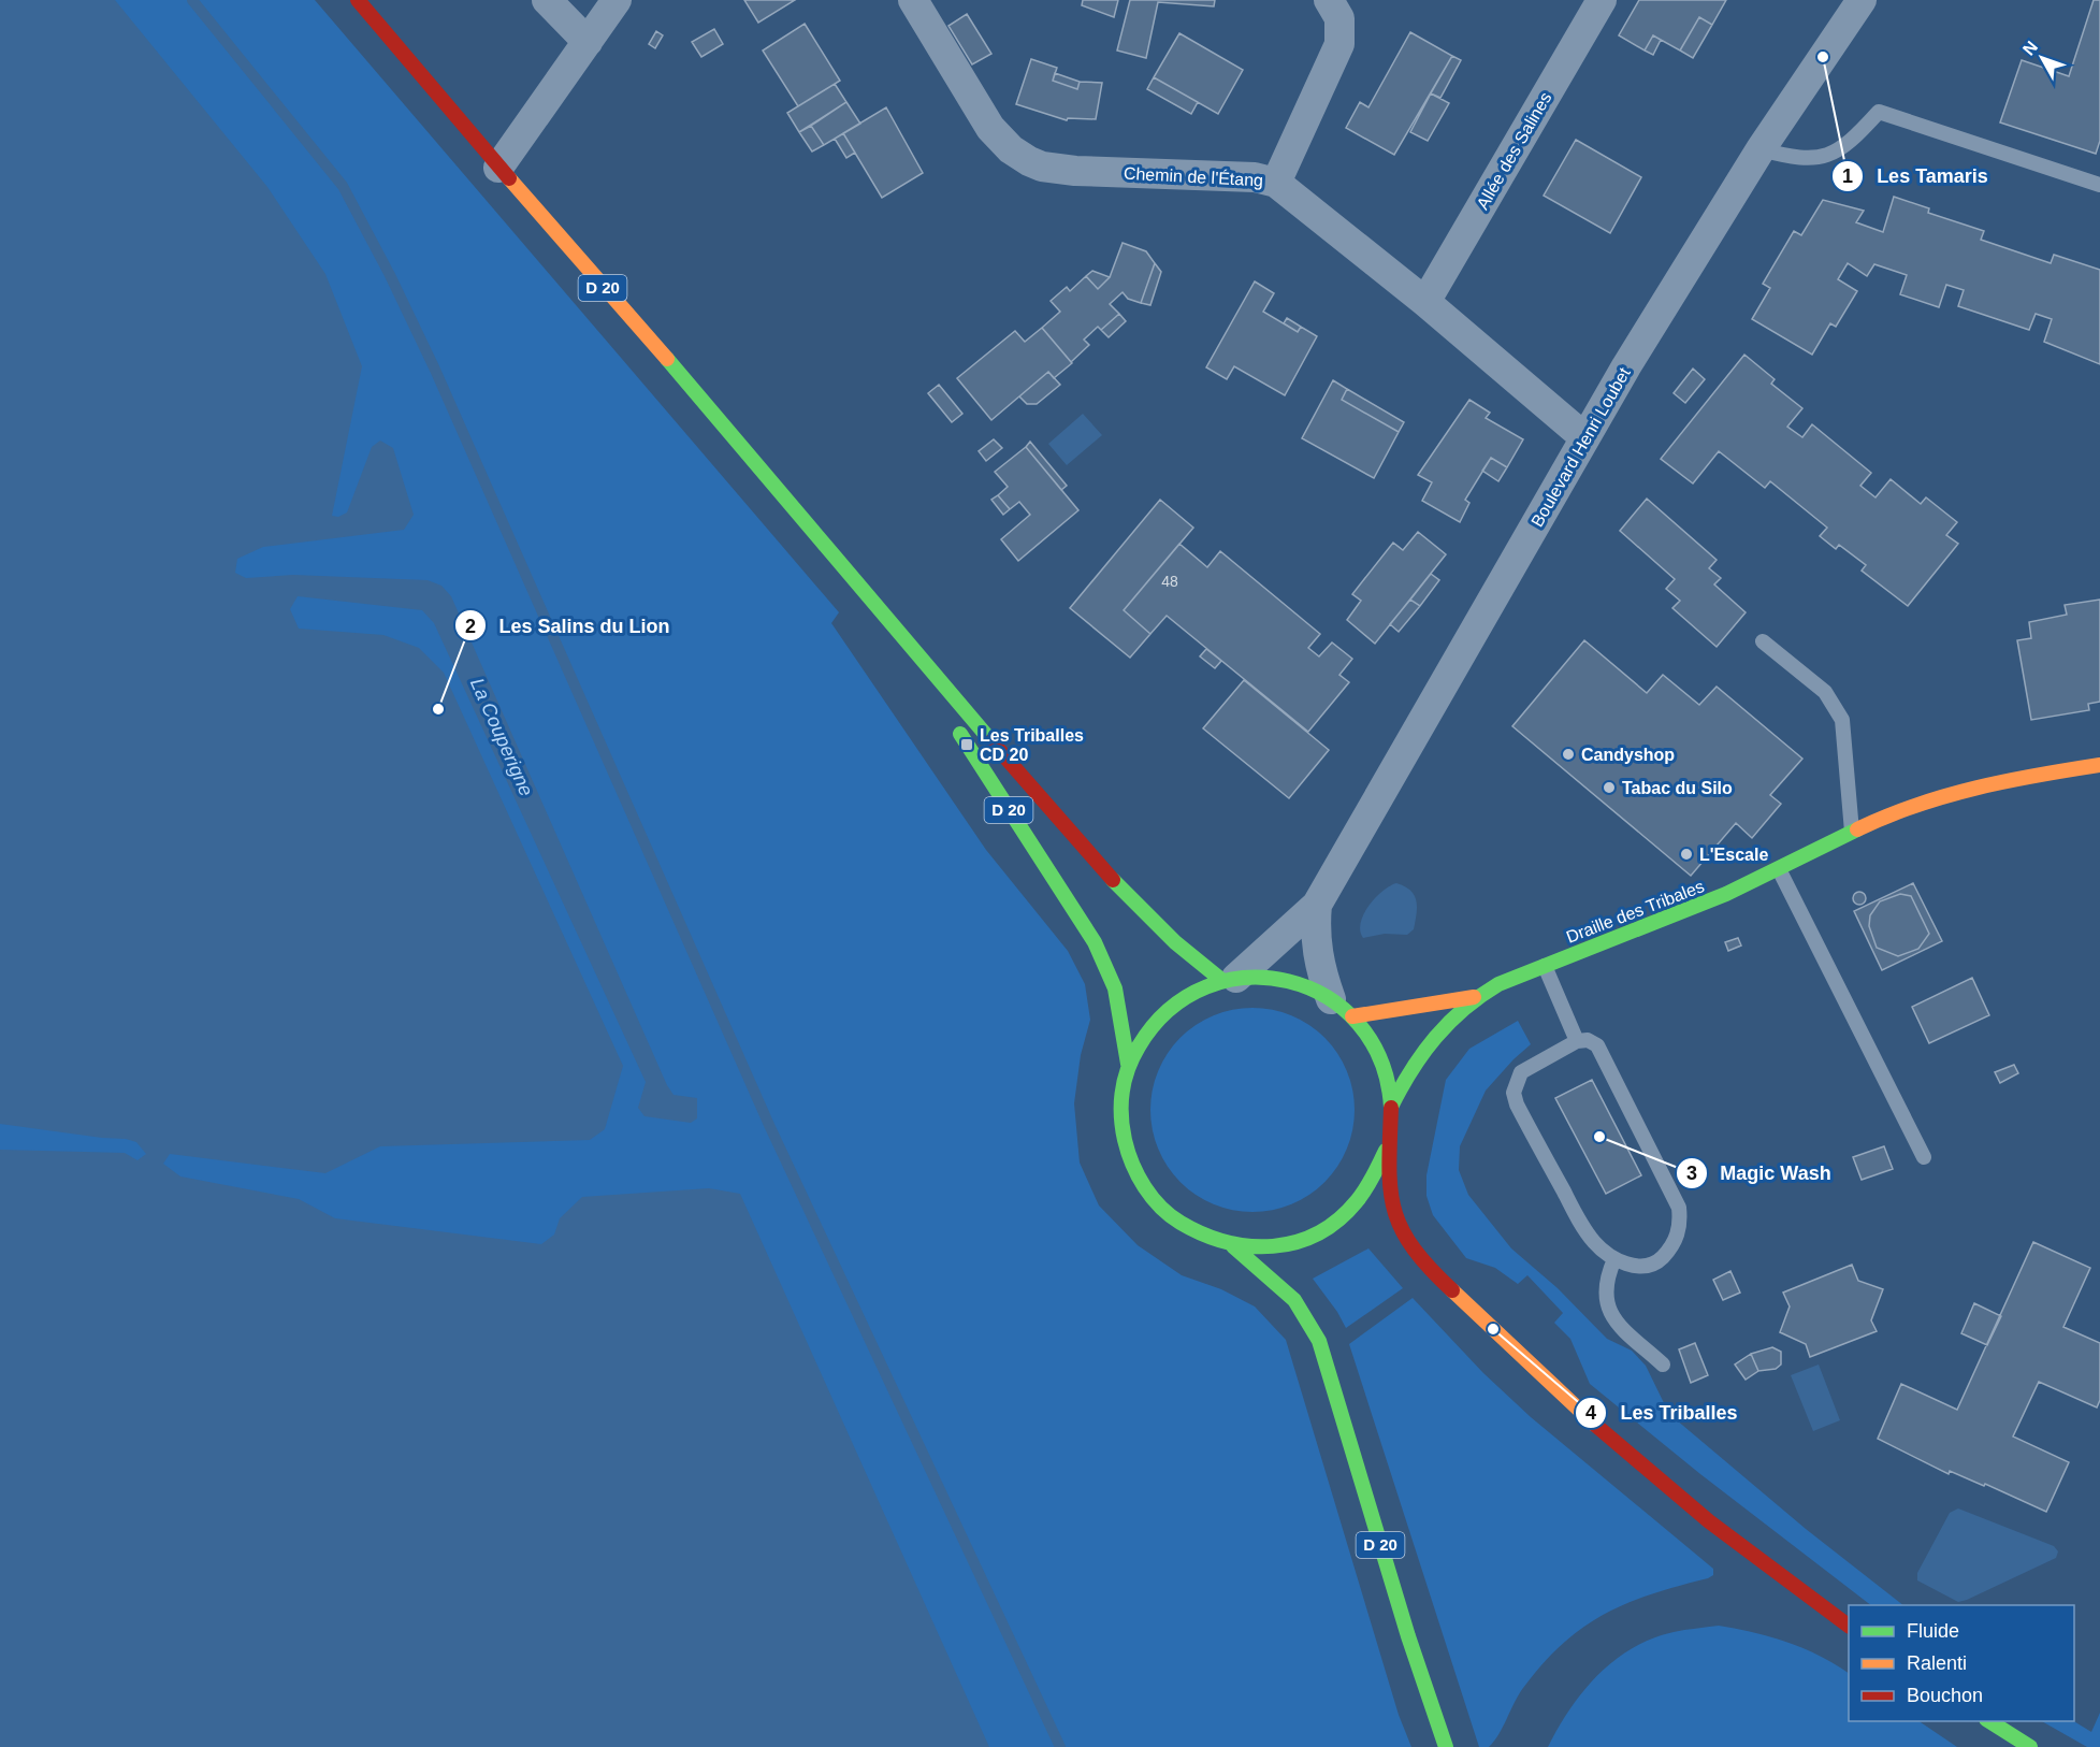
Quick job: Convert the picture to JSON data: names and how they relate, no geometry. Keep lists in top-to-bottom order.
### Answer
{
  "streets": {
    "main road": ["D 20", "Draille des Tribales"],
    "street": ["Allée des Salines", "Chemin de l'Étang", "Boulevard Henri Loubet"]
  },
  "crossings": [
    ["Allée des Salines", "Chemin de l'Étang"],
    ["Chemin de l'Étang", "Boulevard Henri Loubet"],
    ["D 20", "Boulevard Henri Loubet"],
    ["Boulevard Henri Loubet", "Draille des Tribales"]
  ],
  "water": ["La Couperigne"],
  "places": {
    "other": [
      "Les Tamaris",
      "Les Salins du Lion",
      "Candyshop",
      "Tabac du Silo",
      "L'Escale",
      "Magic Wash",
      "Les Triballes"
    ],
    "transit": ["Les Triballes CD 20"]
  },
  "house_numbers": ["48"],
  "legend": ["Fluide", "Ralenti", "Bouchon"],
  "north": "top left"
}
